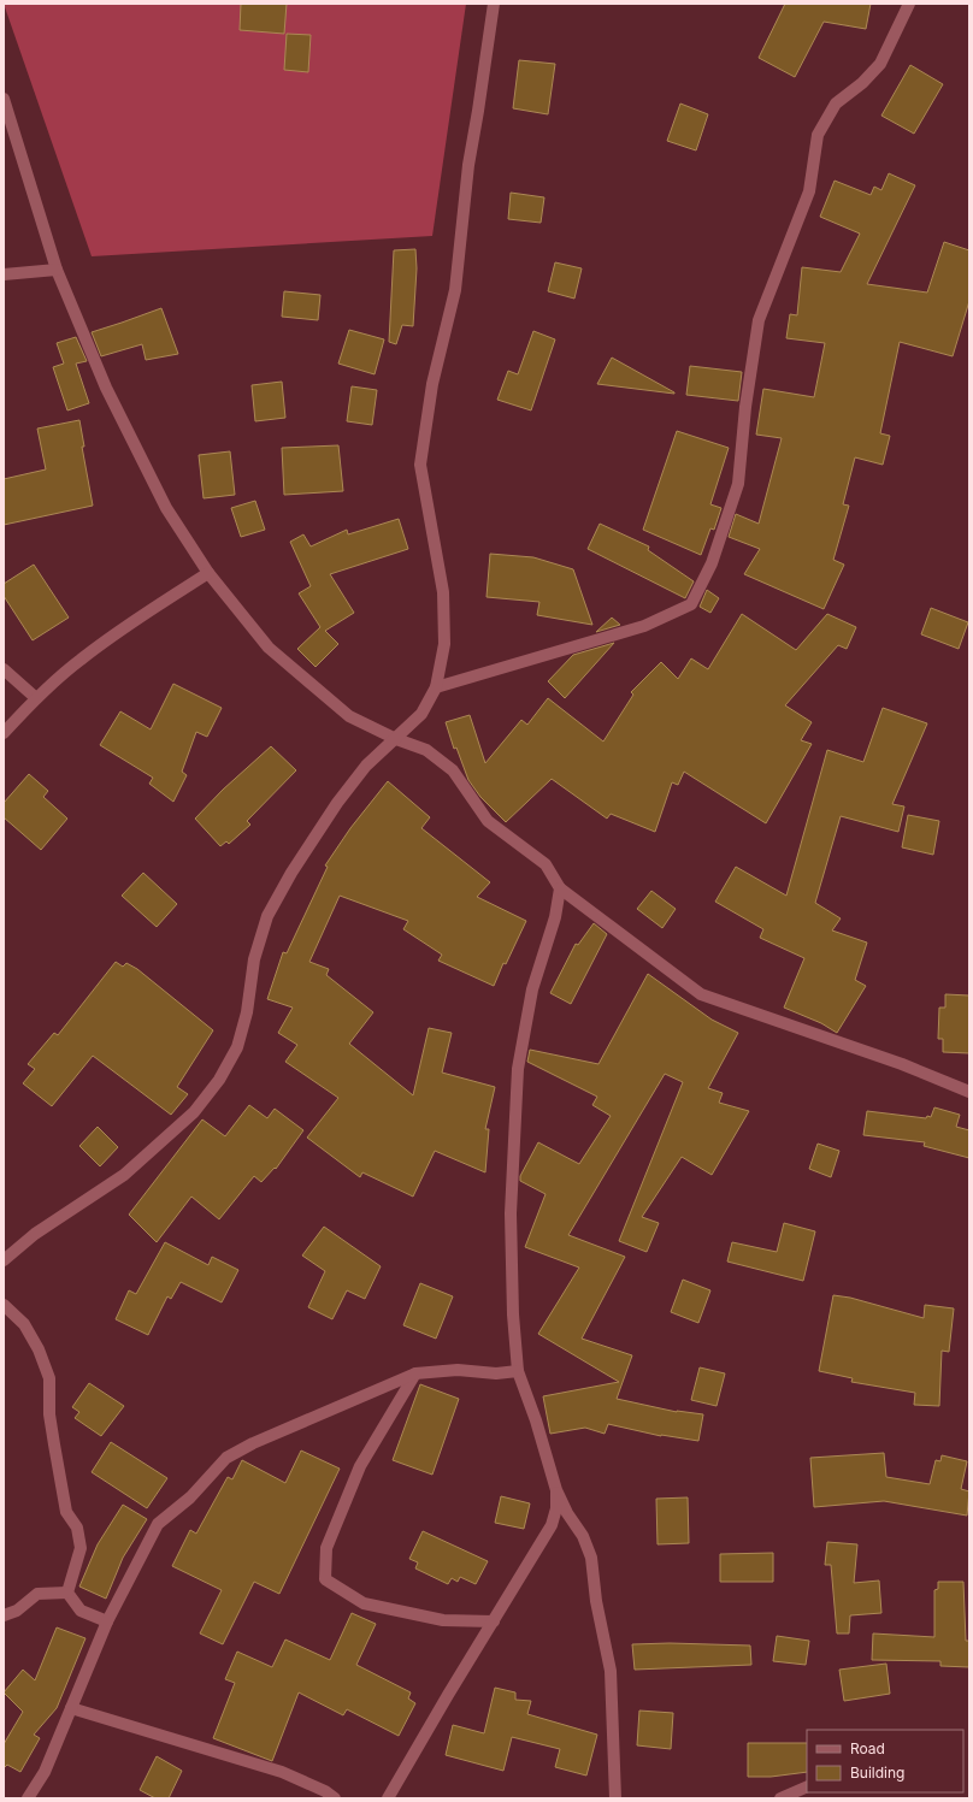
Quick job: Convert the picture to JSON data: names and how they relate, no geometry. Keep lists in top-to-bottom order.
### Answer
{
  "legend": ["Road", "Building"]
}
